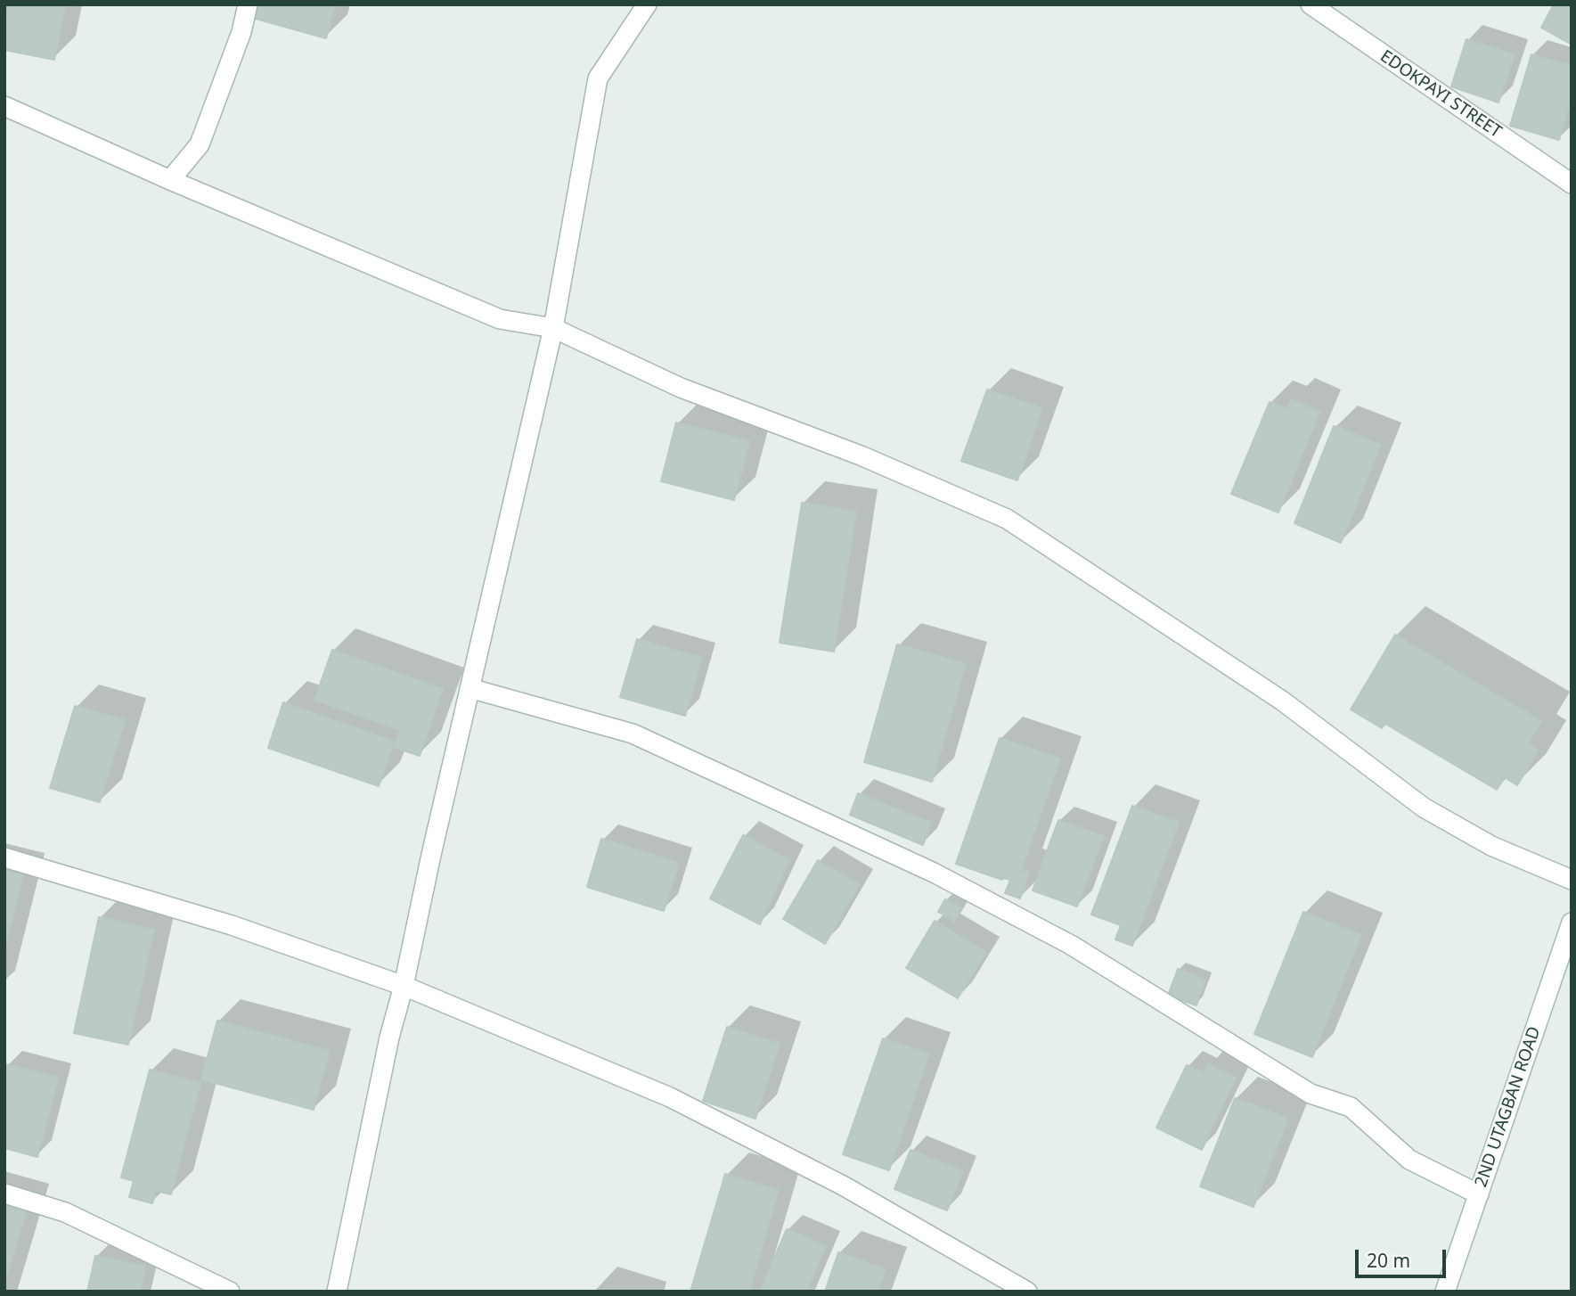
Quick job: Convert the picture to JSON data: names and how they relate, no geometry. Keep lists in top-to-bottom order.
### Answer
{
  "streets": {
    "street": ["EDOKPAYI STREET", "2ND UTAGBAN ROAD"]
  },
  "scale_bar": "20 m"
}
